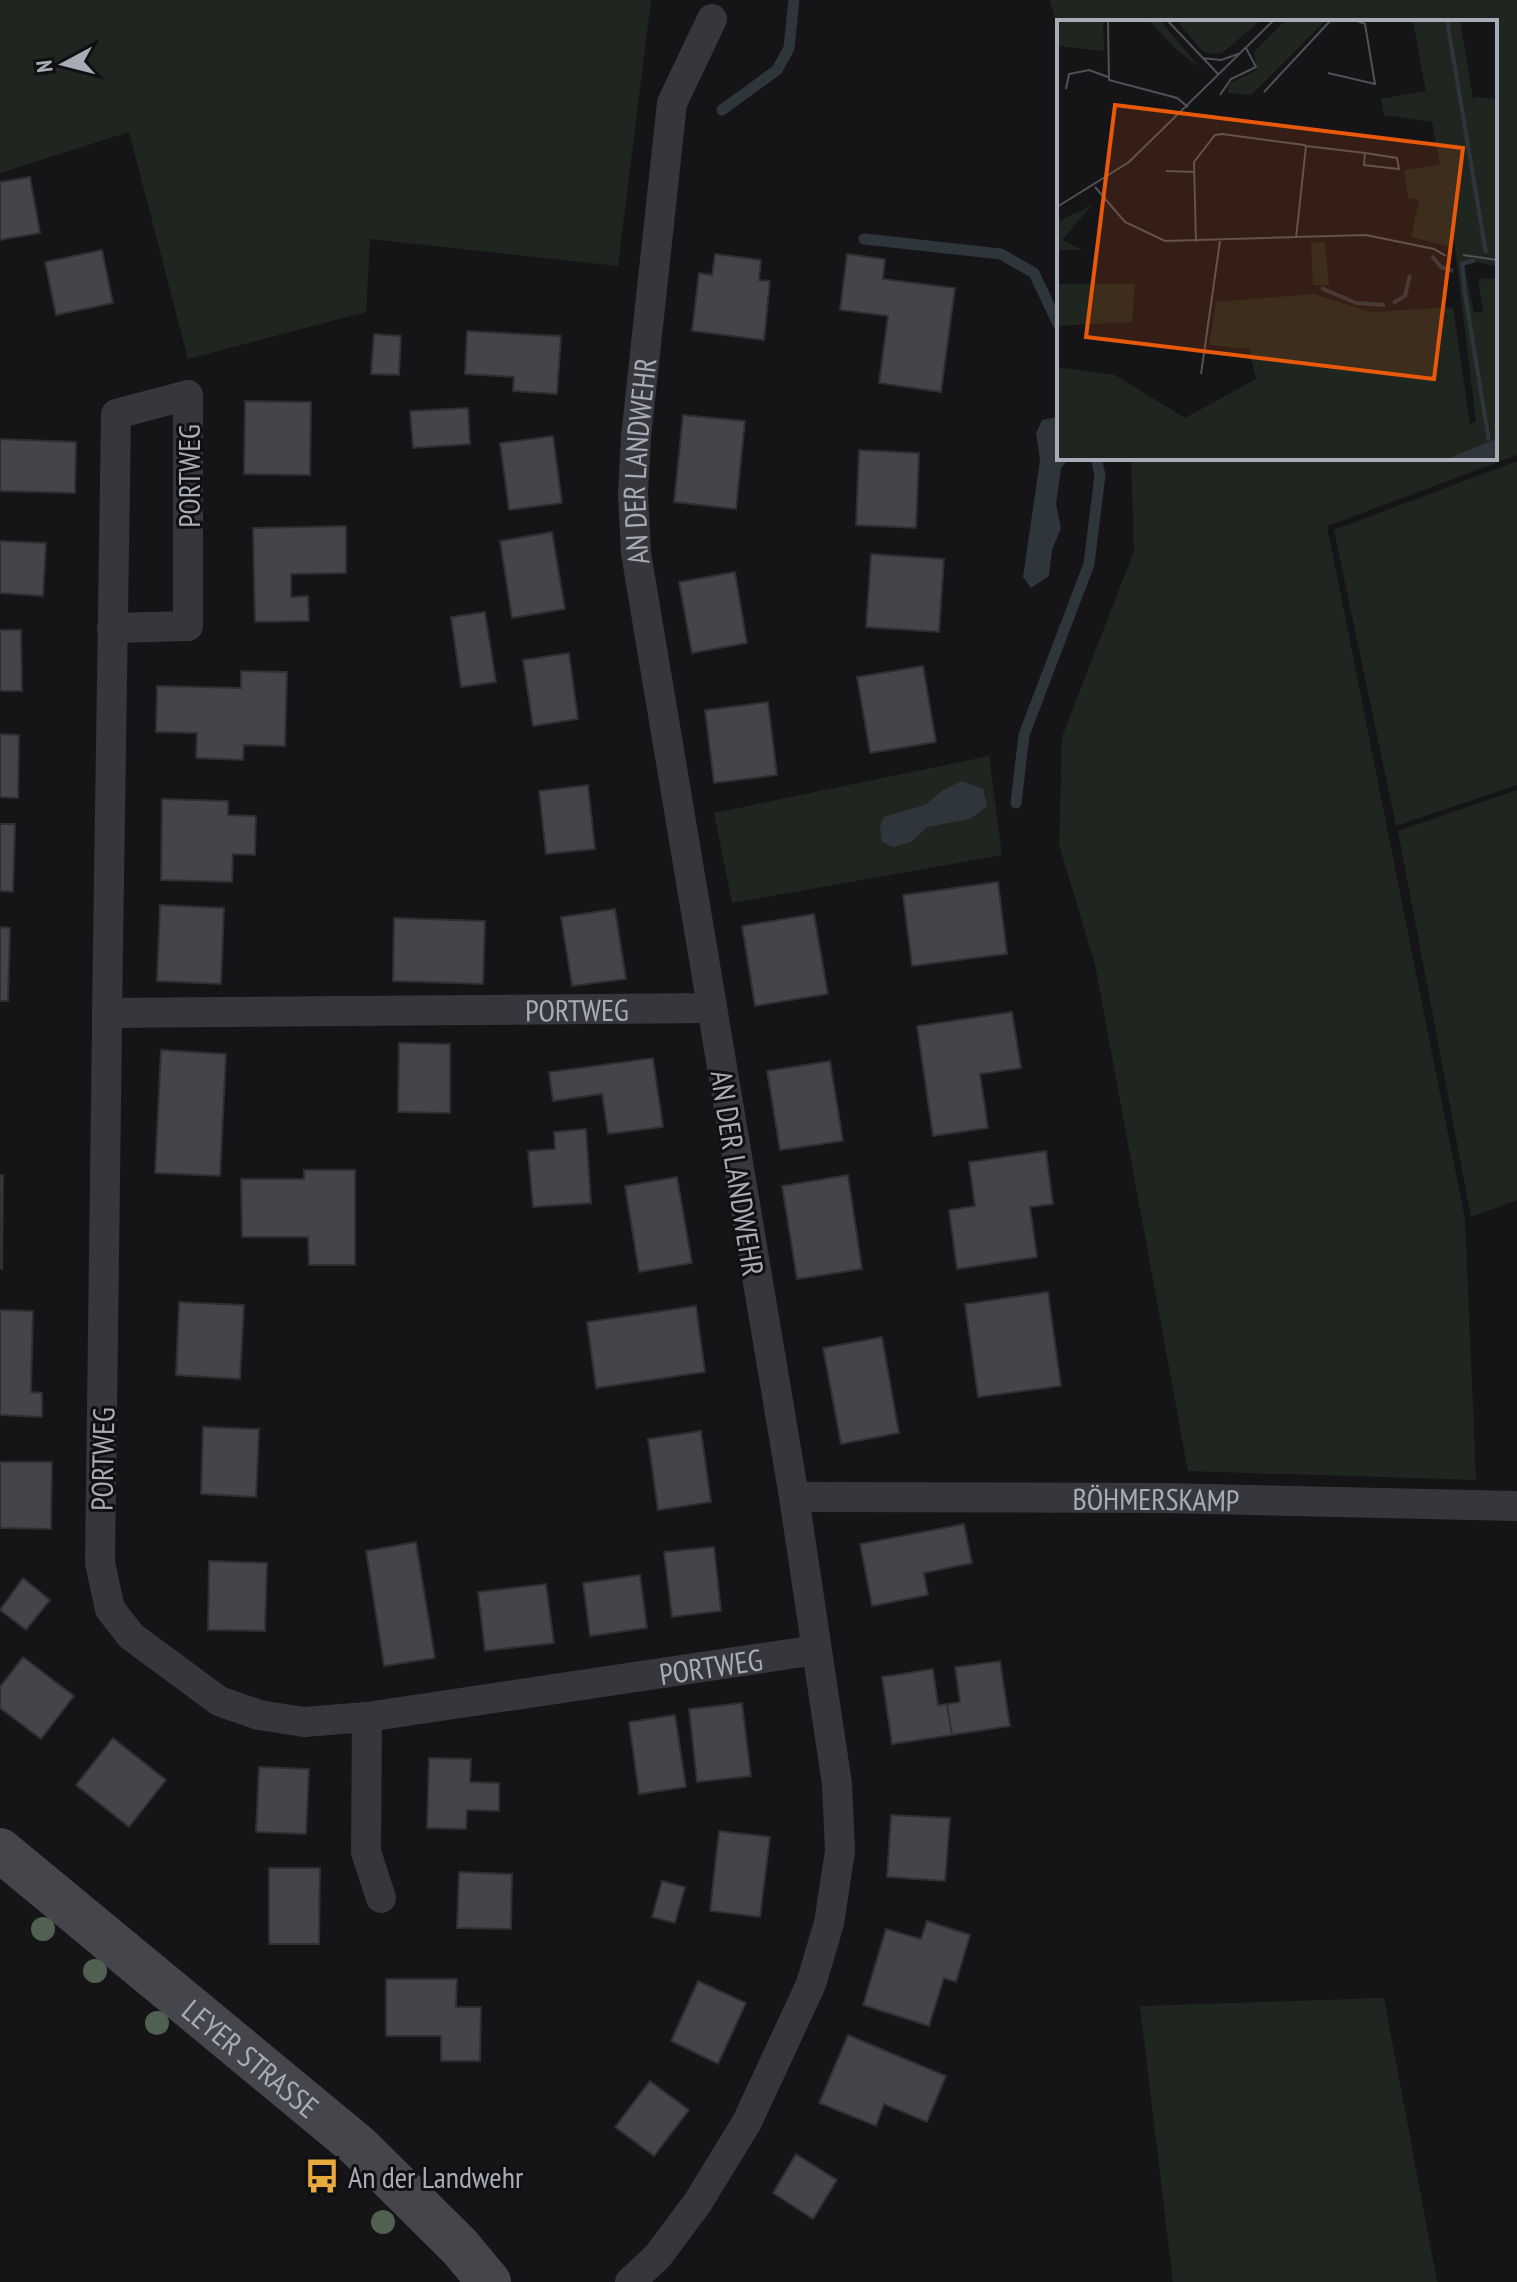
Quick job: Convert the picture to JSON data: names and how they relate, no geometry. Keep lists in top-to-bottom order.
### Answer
{
  "streets": {
    "street": [
      "AN DER LANDWEHR",
      "PORTWEG",
      "BÖHMERSKAMP",
      "LEYER STRASSE"
    ]
  },
  "crossings": [
    ["AN DER LANDWEHR", "PORTWEG"],
    ["AN DER LANDWEHR", "BÖHMERSKAMP"]
  ],
  "places": {
    "bus stop": ["An der Landwehr"]
  },
  "north": "left"
}
